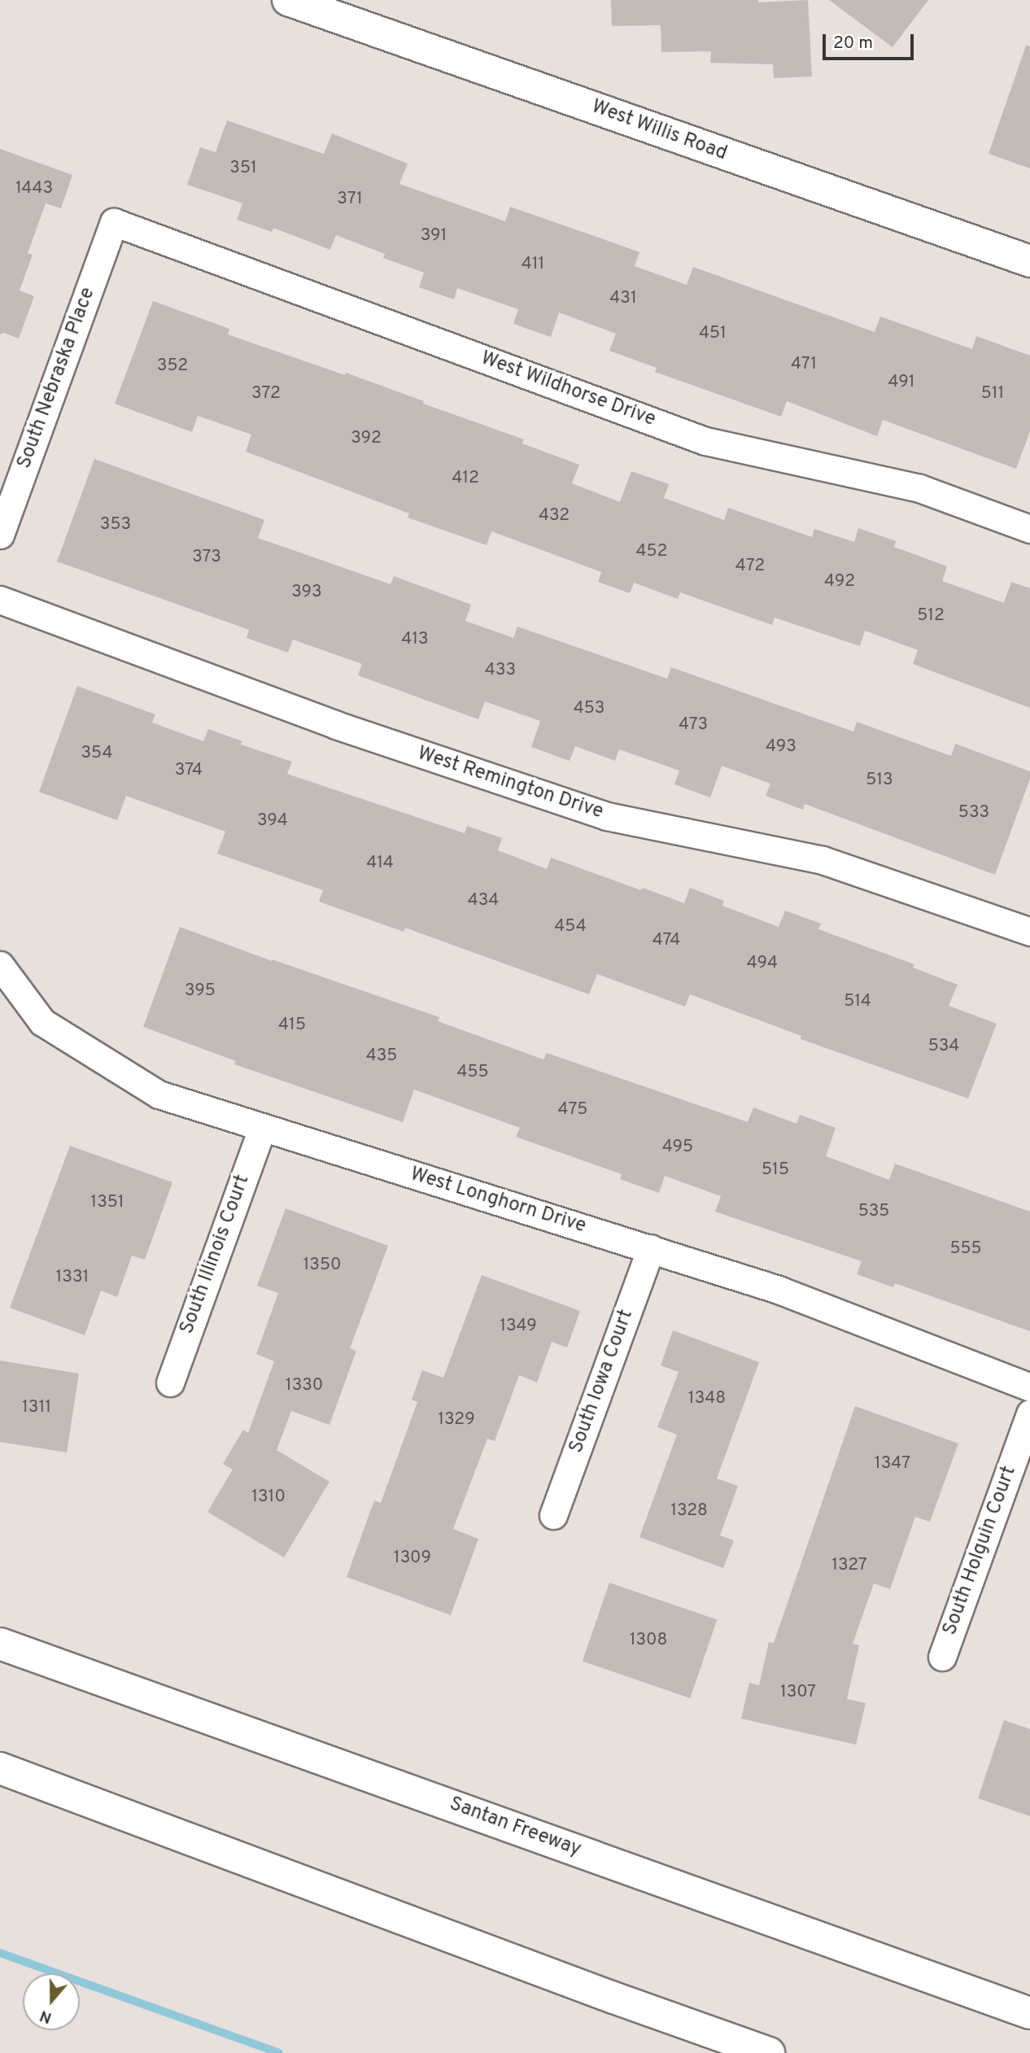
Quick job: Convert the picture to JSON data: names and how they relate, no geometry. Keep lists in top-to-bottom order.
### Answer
{
  "streets": {
    "main road": ["West Willis Road", "Santan Freeway"],
    "street": [
      "South Nebraska Place",
      "West Wildhorse Drive",
      "West Remington Drive",
      "West Longhorn Drive",
      "South Illinois Court",
      "South Iowa Court",
      "South Holguin Court"
    ]
  },
  "crossings": [
    ["South Nebraska Place", "West Wildhorse Drive"],
    ["West Longhorn Drive", "South Illinois Court"],
    ["West Longhorn Drive", "South Iowa Court"]
  ],
  "house_numbers": [
    "351",
    "1443",
    "371",
    "391",
    "411",
    "431",
    "451",
    "471",
    "352",
    "491",
    "372",
    "511",
    "392",
    "412",
    "432",
    "353",
    "452",
    "373",
    "472",
    "492",
    "393",
    "512",
    "413",
    "433",
    "453",
    "473",
    "493",
    "354",
    "374",
    "513",
    "533",
    "394",
    "414",
    "434",
    "454",
    "474",
    "494",
    "395",
    "514",
    "415",
    "534",
    "435",
    "455",
    "475",
    "495",
    "515",
    "1351",
    "535",
    "555",
    "1350",
    "1331",
    "1349",
    "1330",
    "1348",
    "1311",
    "1329",
    "1347",
    "1310",
    "1328",
    "1309",
    "1327",
    "1308",
    "1307"
  ],
  "scale_bar": "20 m",
  "north": "bottom"
}
